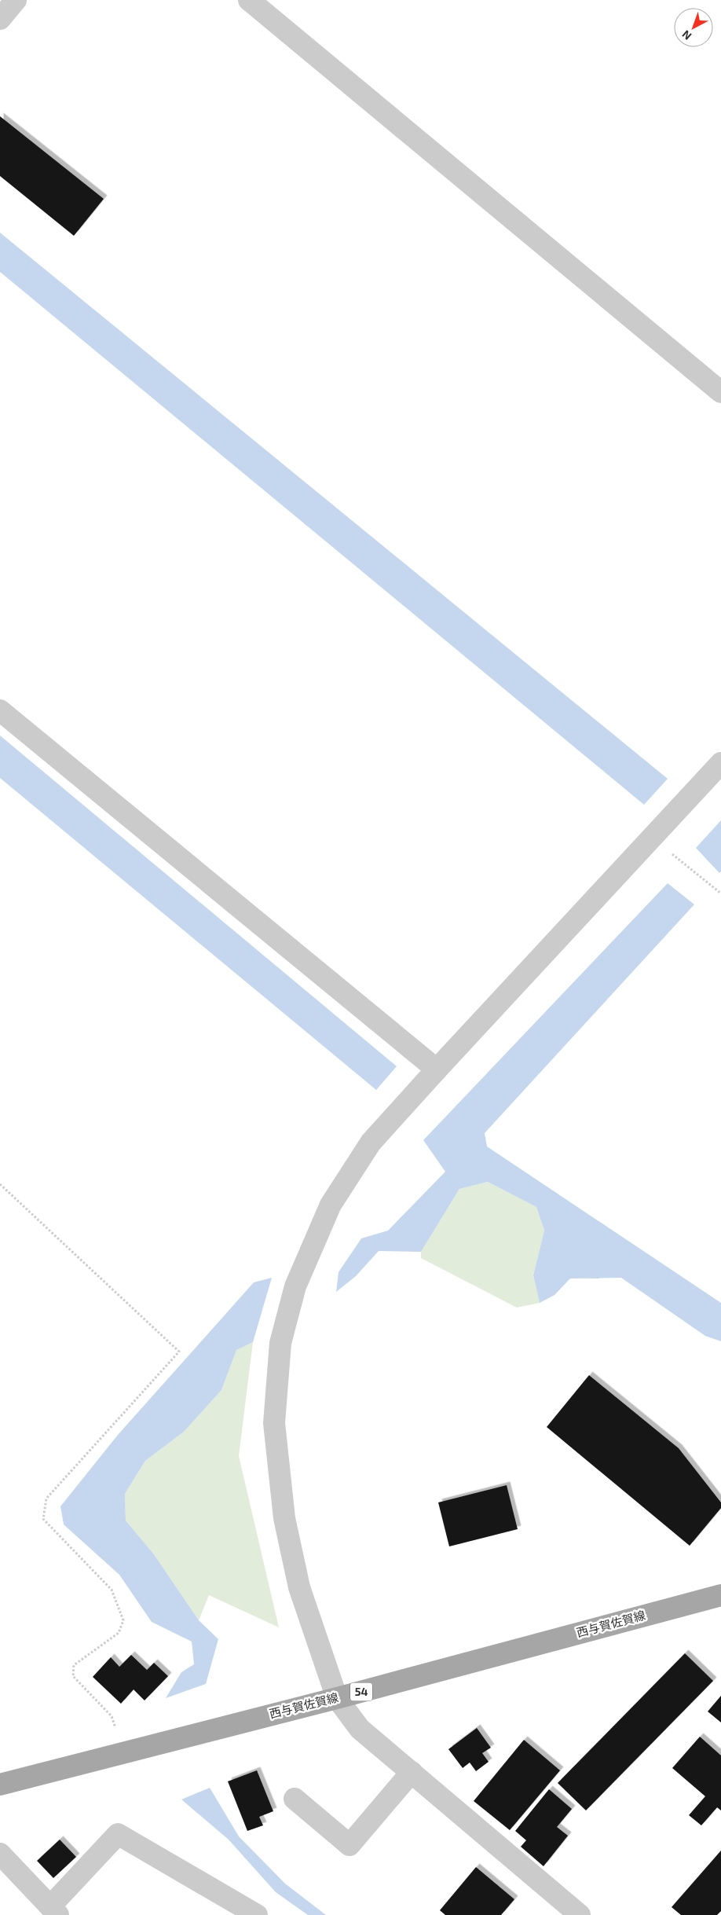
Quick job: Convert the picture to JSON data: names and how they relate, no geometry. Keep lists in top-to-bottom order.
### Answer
{
  "streets": {
    "main road": ["西与賀佐賀線", "54"]
  },
  "north": "bottom left"
}
